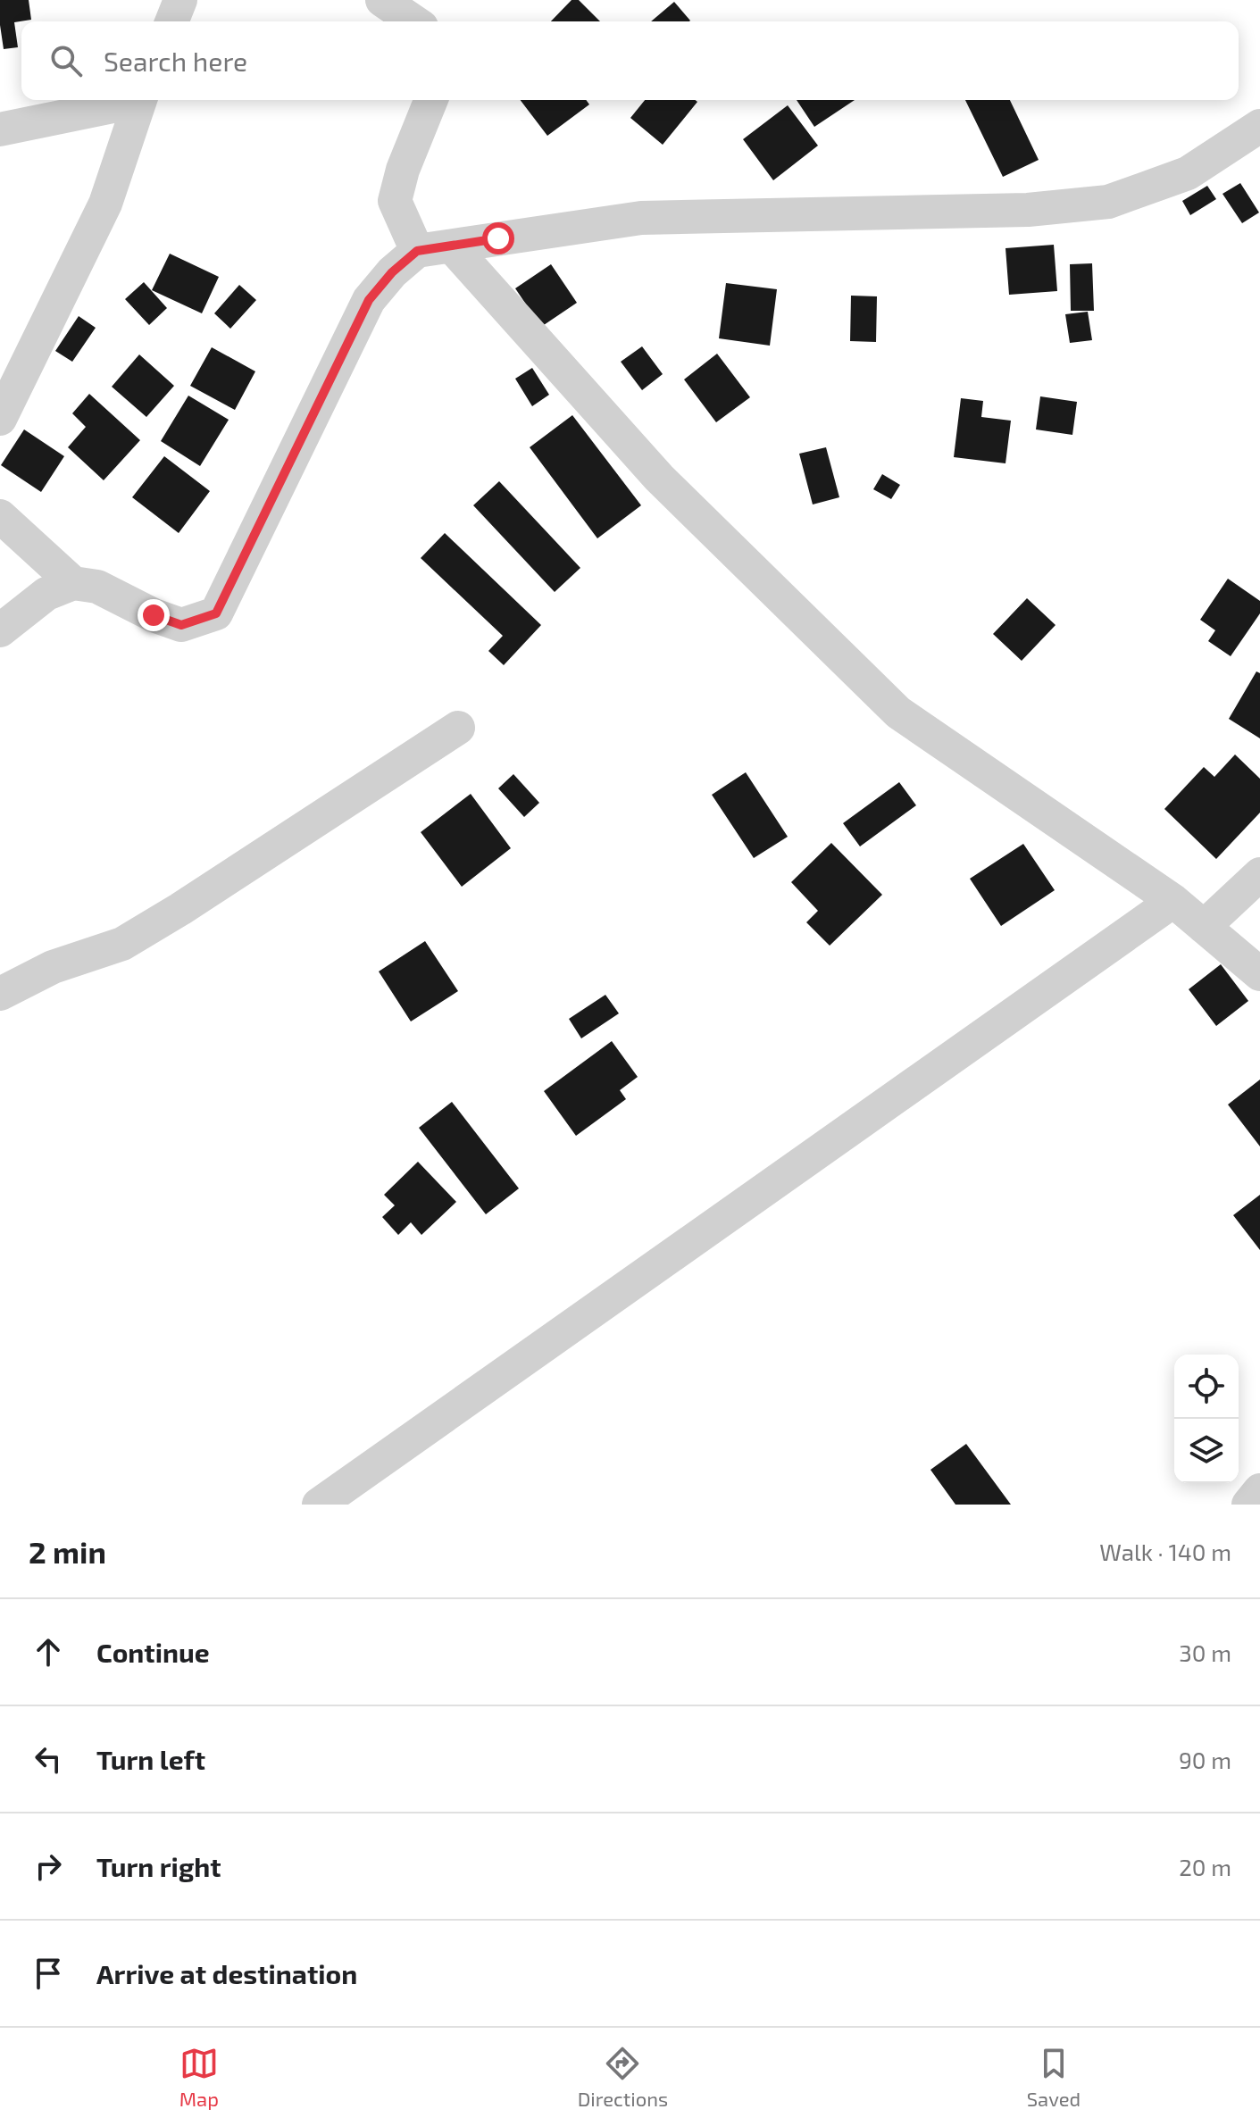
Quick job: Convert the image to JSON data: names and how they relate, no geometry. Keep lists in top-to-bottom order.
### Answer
{
  "page": {
    "search": "Search here",
    "heading": ["2 min", "Walk · 140 m"],
    "list": [
      ["Continue", "30 m"],
      ["Turn left", "90 m"],
      ["Turn right", "20 m"],
      "Arrive at destination"
    ],
    "nav": ["Map", "Directions", "Saved"]
  }
}
